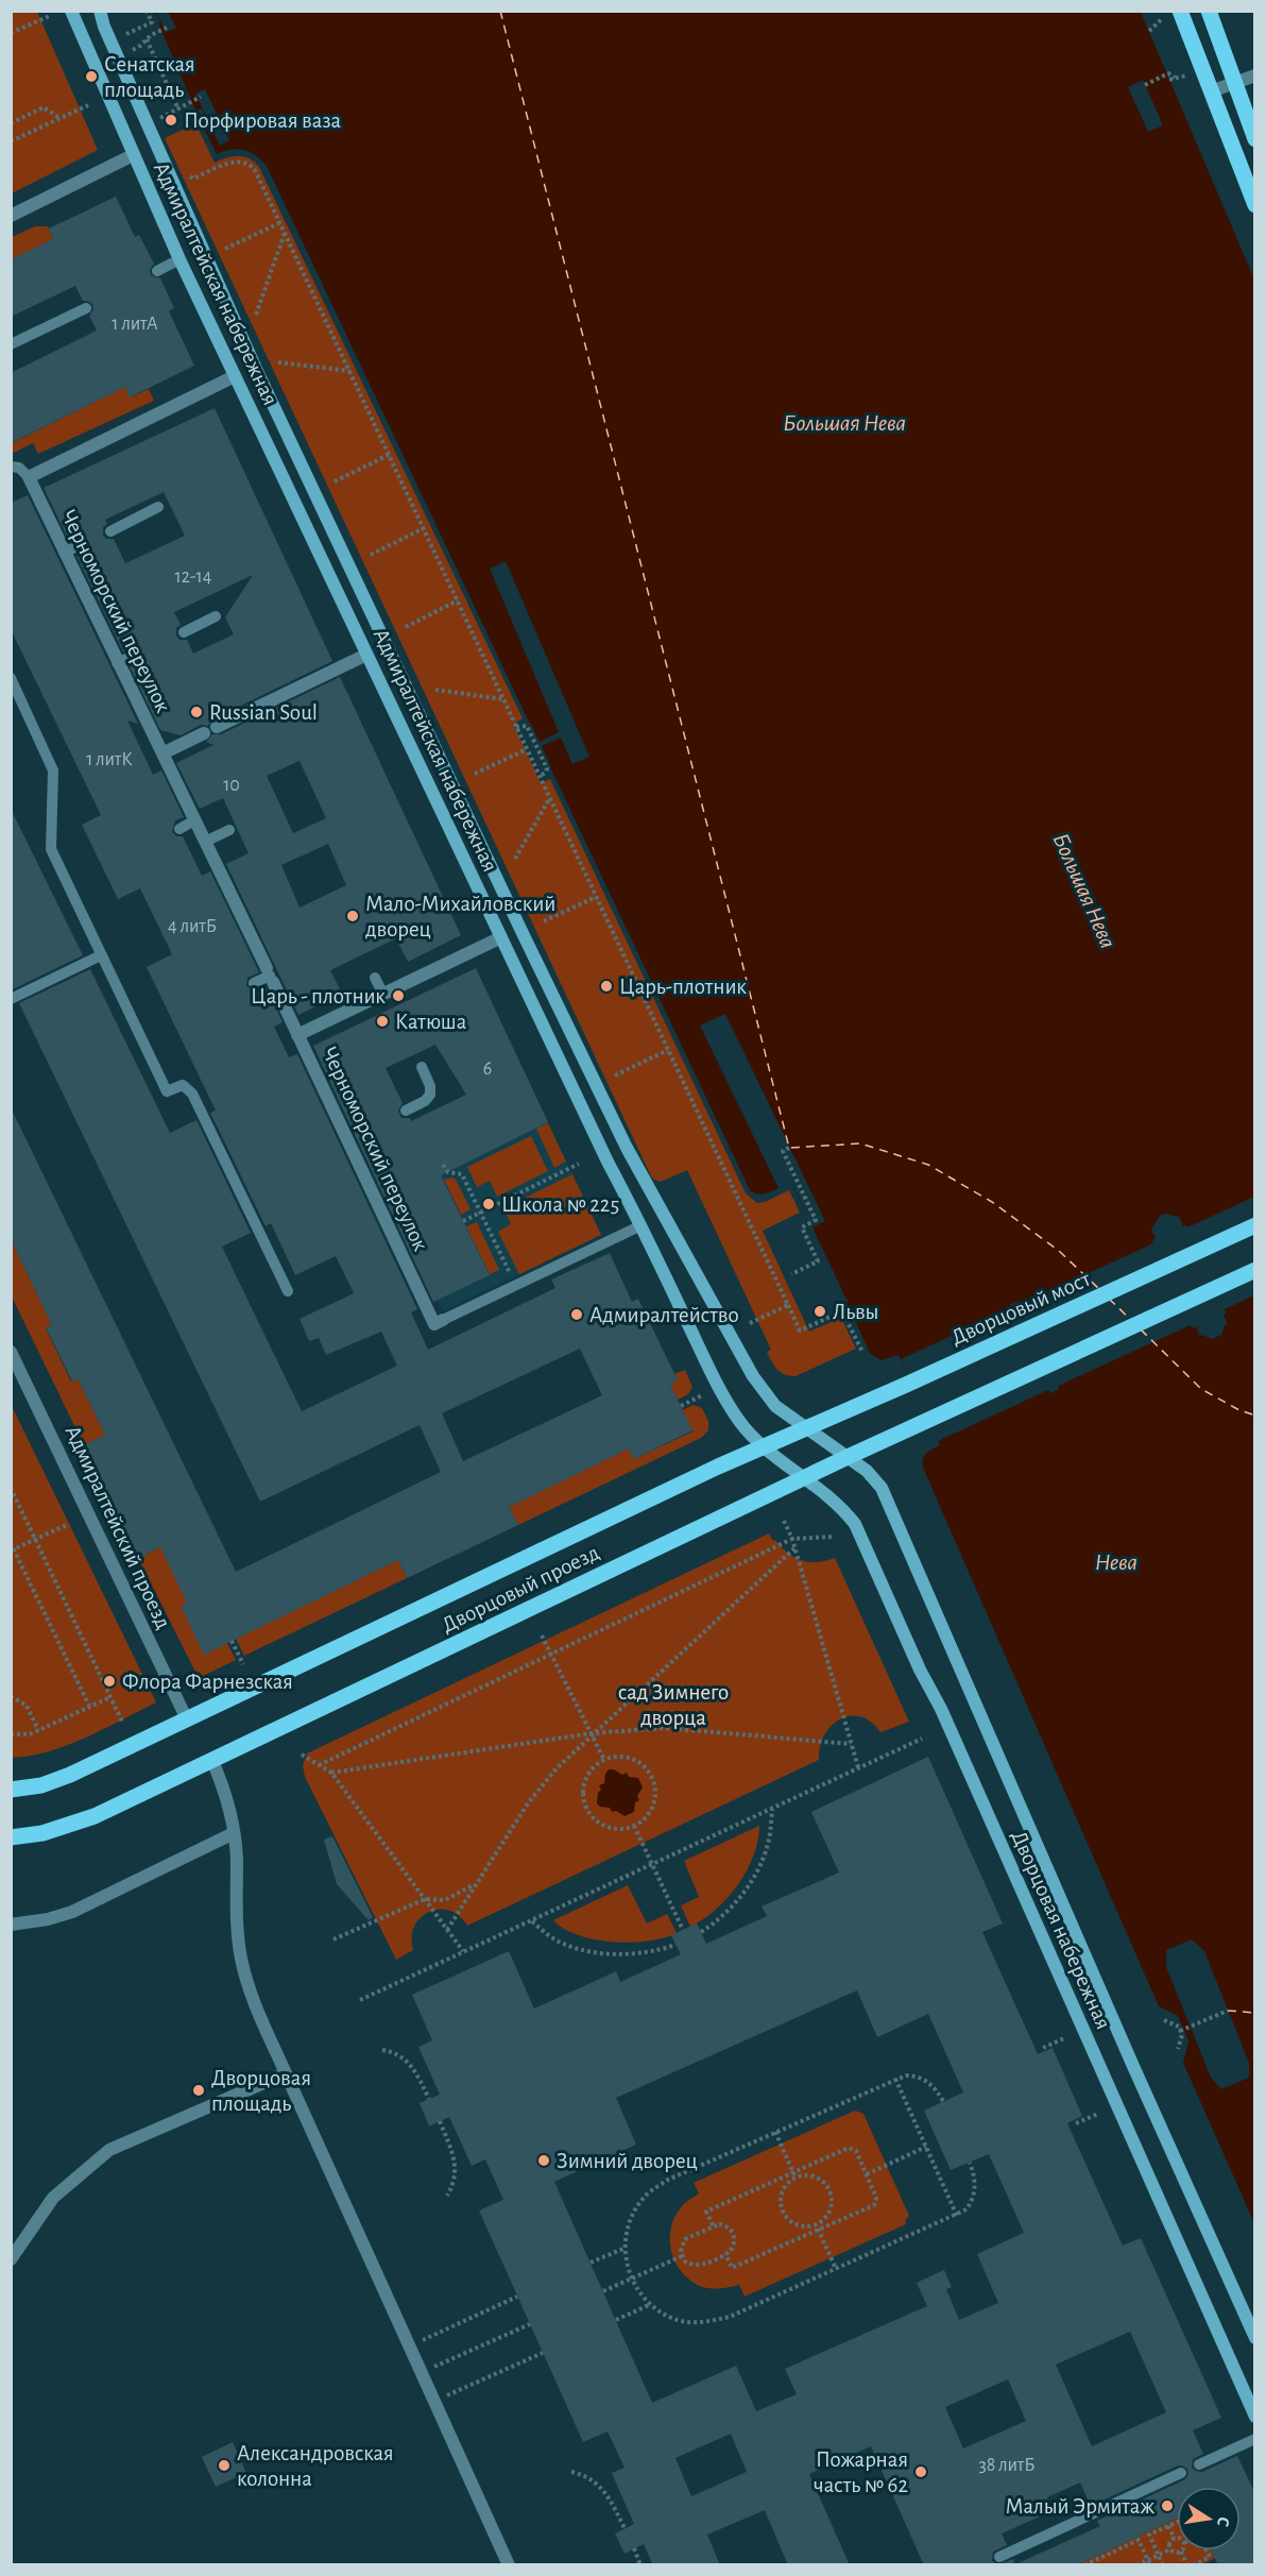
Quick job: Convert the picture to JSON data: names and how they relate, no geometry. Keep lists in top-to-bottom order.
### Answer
{
  "streets": {
    "main road": [
      "Адмиралтейская набережная",
      "Дворцовый мост",
      "Дворцовый проезд",
      "Дворцовая набережная"
    ],
    "street": ["Черноморский переулок", "Адмиралтейский проезд"]
  },
  "crossings": [
    ["Адмиралтейская набережная", "Дворцовый мост"],
    ["Адмиралтейская набережная", "Дворцовый проезд"],
    ["Адмиралтейская набережная", "Дворцовая набережная"],
    ["Дворцовый мост", "Дворцовый проезд"],
    ["Адмиралтейский проезд", "Дворцовый проезд"],
    ["Дворцовый проезд", "Дворцовая набережная"]
  ],
  "water": ["Большая Нева", "Нева"],
  "parks": ["сад Зимнего дворца"],
  "places": [
    "Сенатская площадь",
    "Порфировая ваза",
    "Russian Soul",
    "Мало-Михайловский дворец",
    "Царь-плотник",
    "Царь - плотник",
    "Катюша",
    "Школа № 225",
    "Львы",
    "Адмиралтейство",
    "Флора Фарнезская",
    "Дворцовая площадь",
    "Зимний дворец",
    "Александровская колонна",
    "Пожарная часть № 62",
    "Малый Эрмитаж"
  ],
  "house_numbers": [
    "1 литА",
    "12-14",
    "1 литК",
    "10",
    "4 литБ",
    "6",
    "38 литБ"
  ],
  "north": "right"
}
